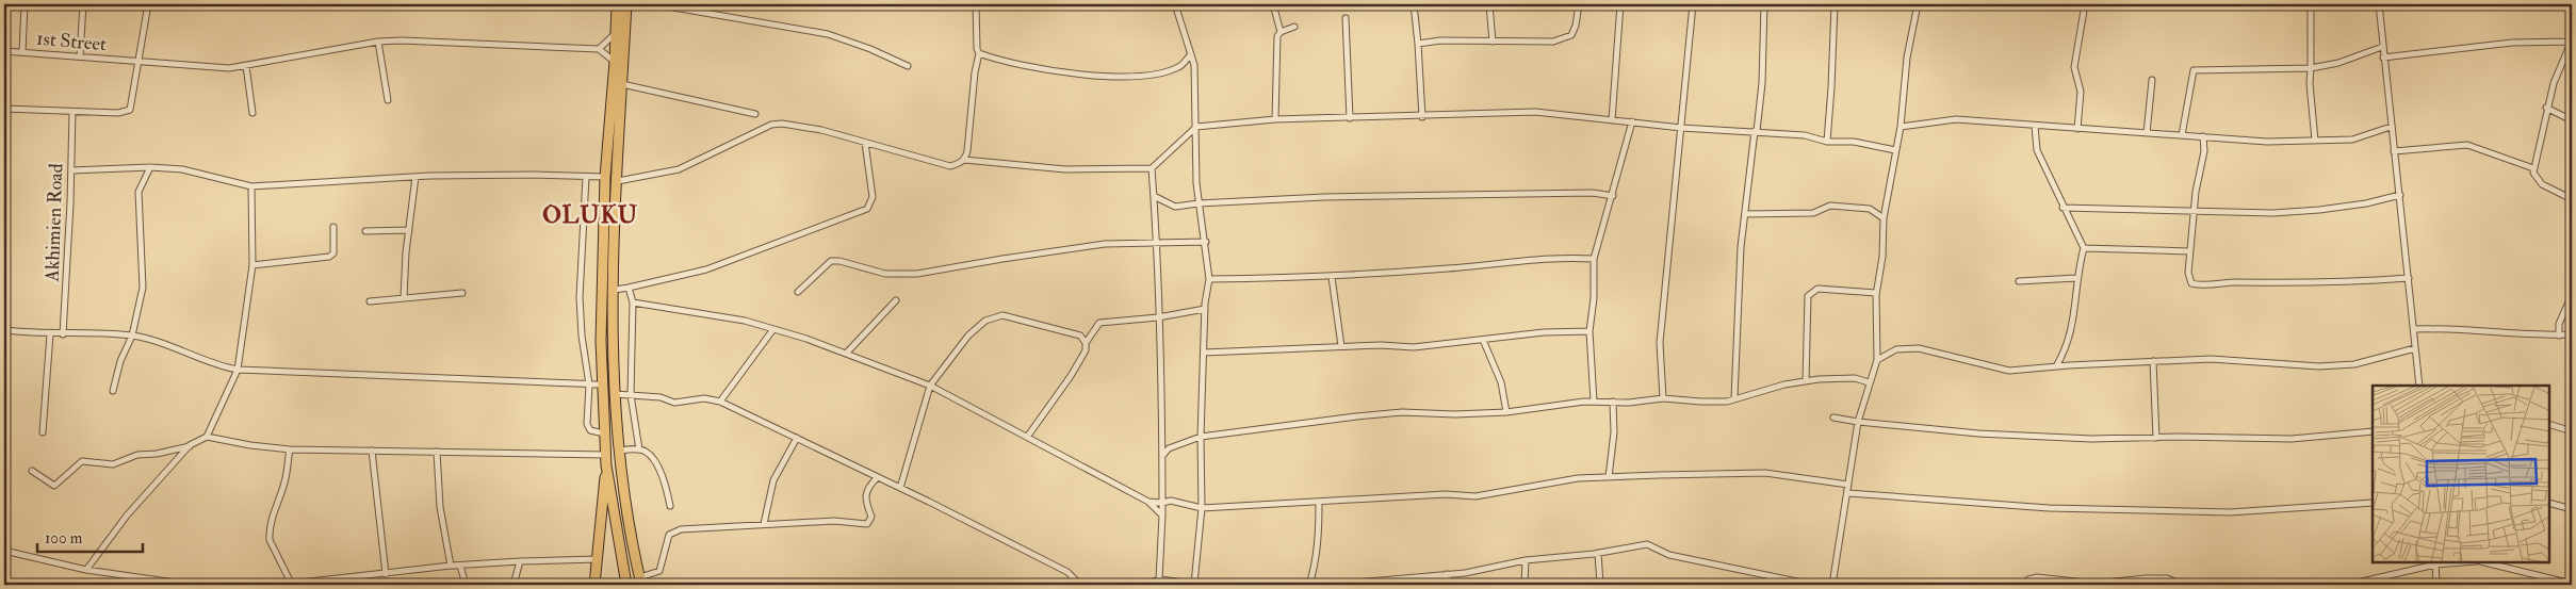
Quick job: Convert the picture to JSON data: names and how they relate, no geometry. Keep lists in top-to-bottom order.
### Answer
{
  "streets": {
    "street": ["1st Street", "Akhimien Road"]
  },
  "districts": ["OLUKU"],
  "scale_bar": "100 m"
}
